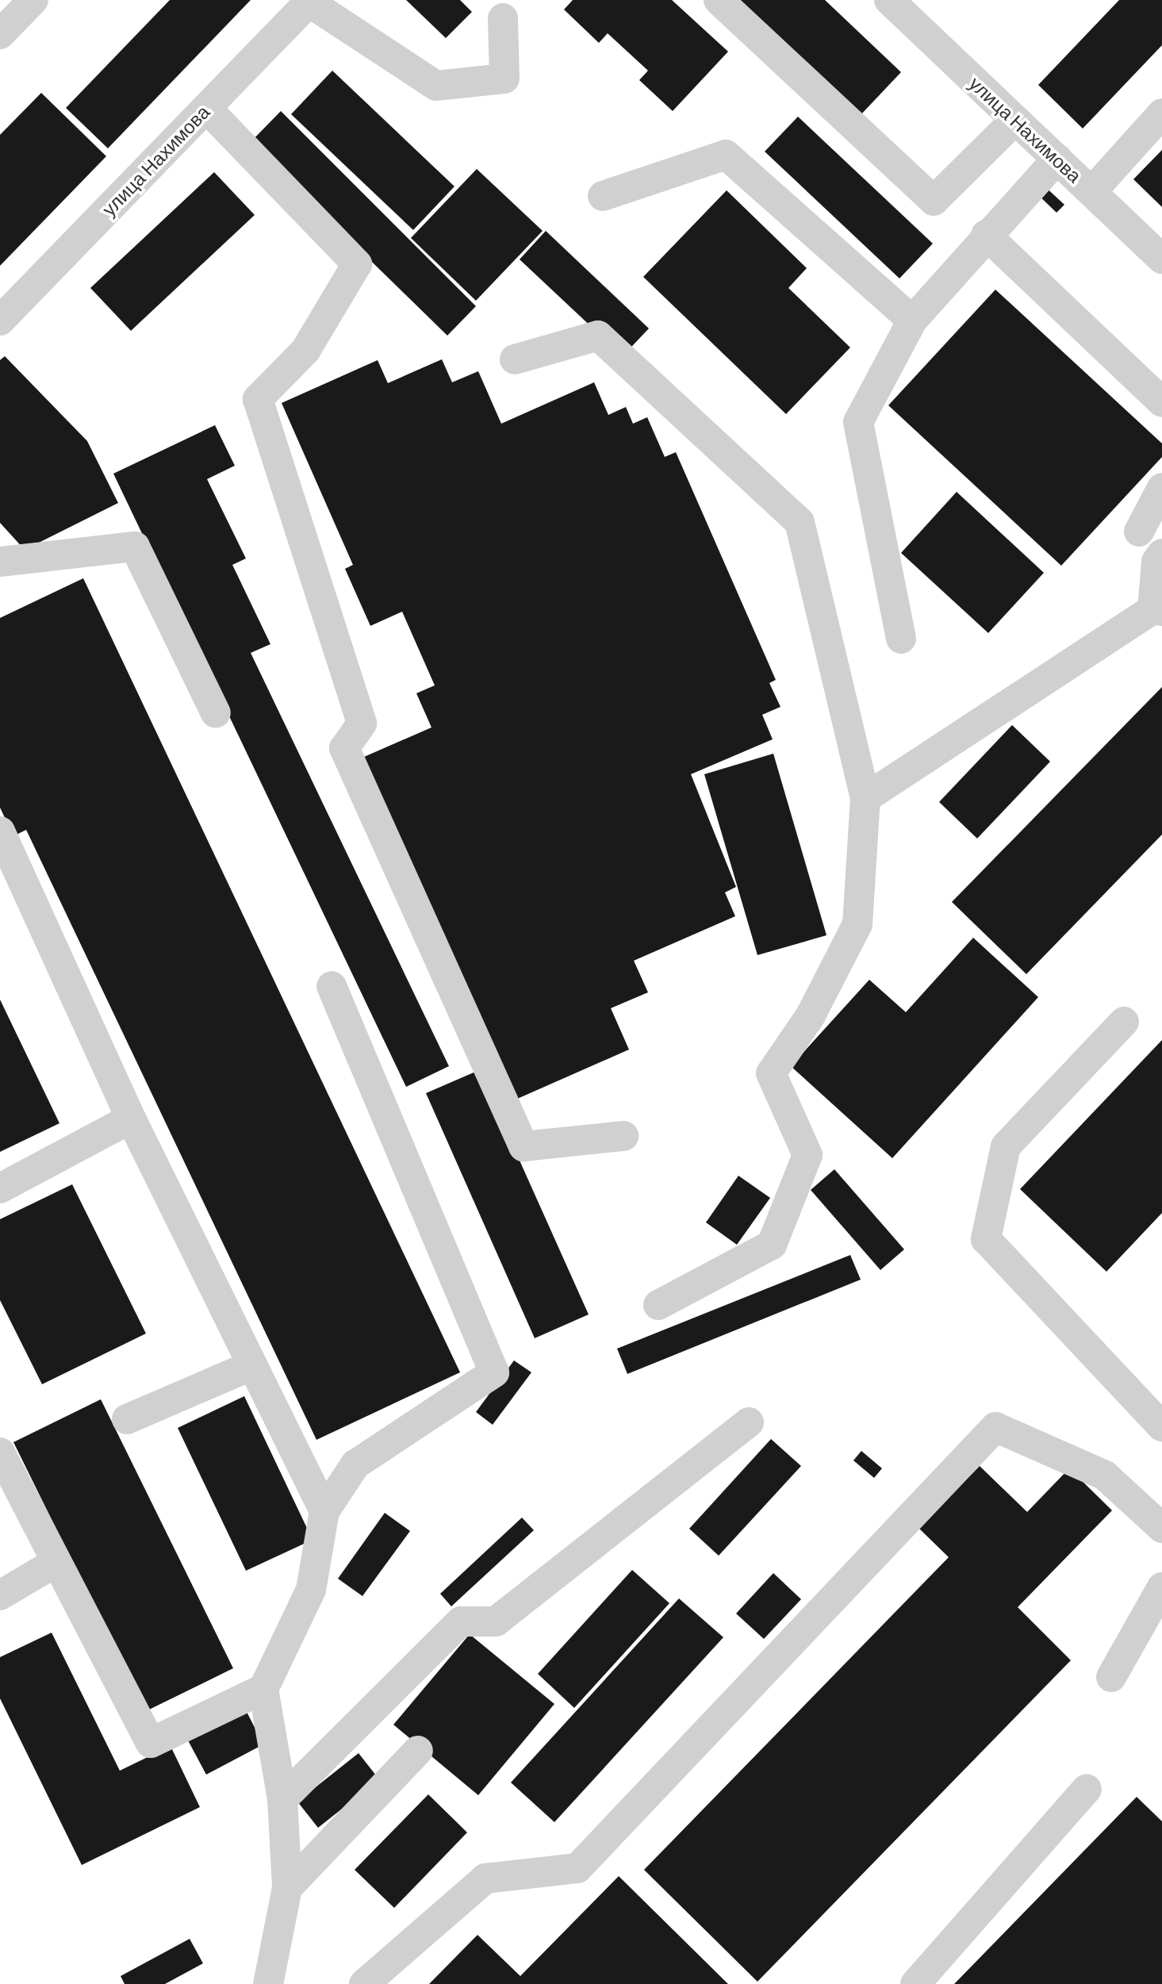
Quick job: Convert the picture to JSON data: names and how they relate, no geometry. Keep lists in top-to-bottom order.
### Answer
{
  "streets": {
    "street": ["улица Нахимова"]
  }
}
